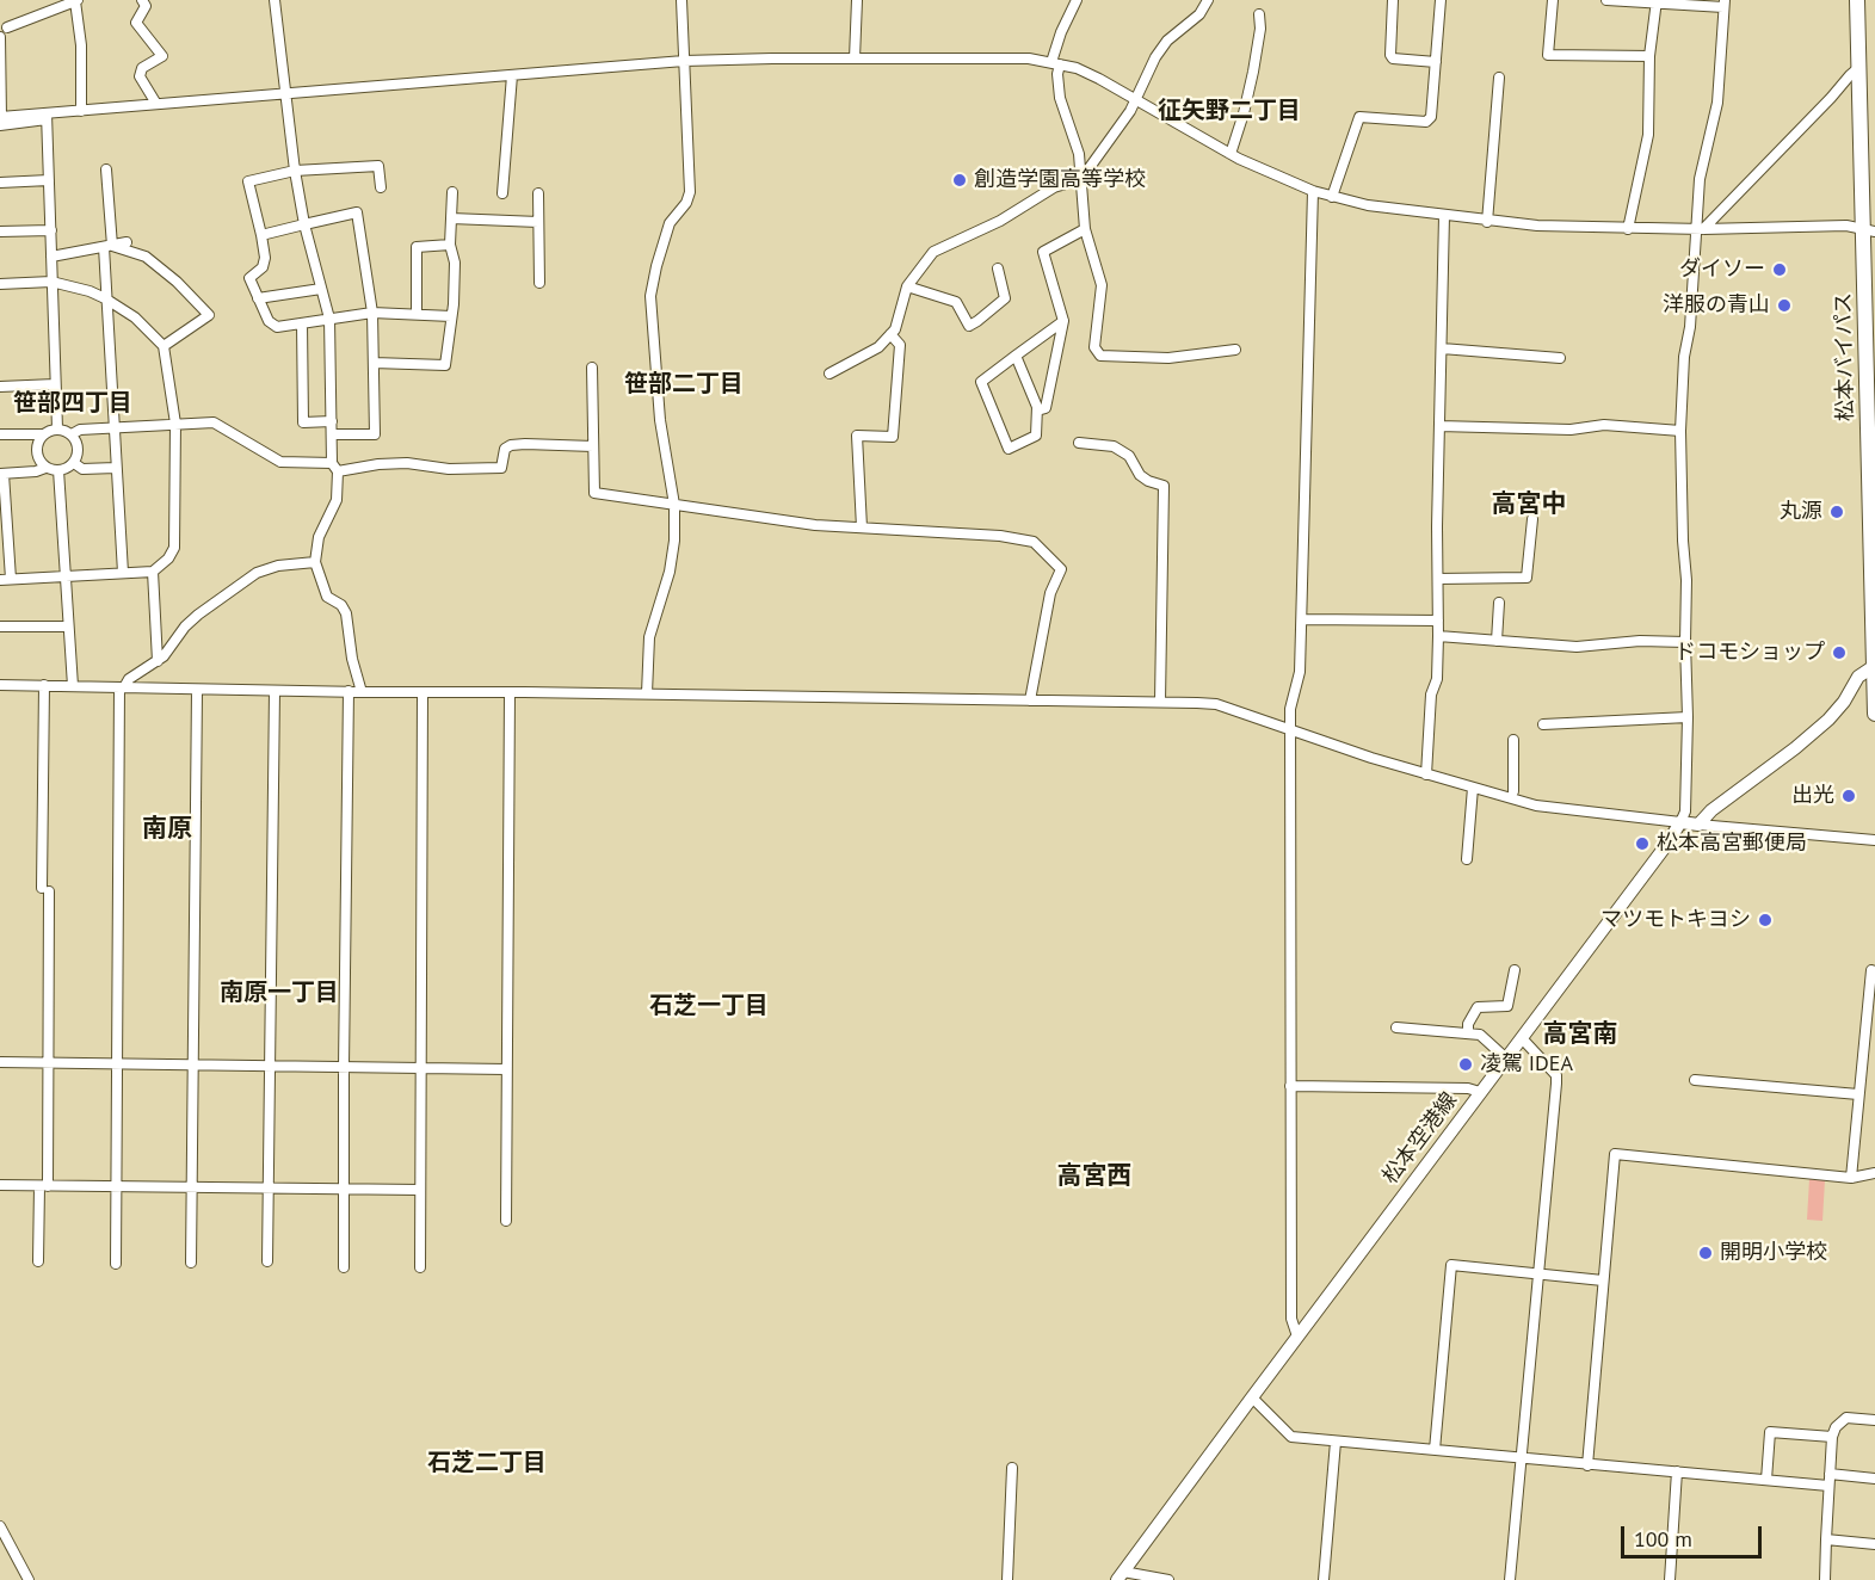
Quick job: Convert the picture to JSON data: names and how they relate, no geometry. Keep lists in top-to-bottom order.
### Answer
{
  "streets": {
    "highway": ["松本バイパス"],
    "main road": ["松本空港線"]
  },
  "districts": [
    "征矢野二丁目",
    "笹部二丁目",
    "笹部四丁目",
    "高宮中",
    "南原",
    "南原一丁目",
    "石芝一丁目",
    "高宮南",
    "高宮西",
    "石芝二丁目"
  ],
  "places": [
    "創造学園高等学校",
    "ダイソー",
    "洋服の青山",
    "丸源",
    "ドコモショップ",
    "出光",
    "松本高宮郵便局",
    "マツモトキヨシ",
    "凌駕 IDEA",
    "開明小学校"
  ],
  "scale_bar": "100 m"
}
